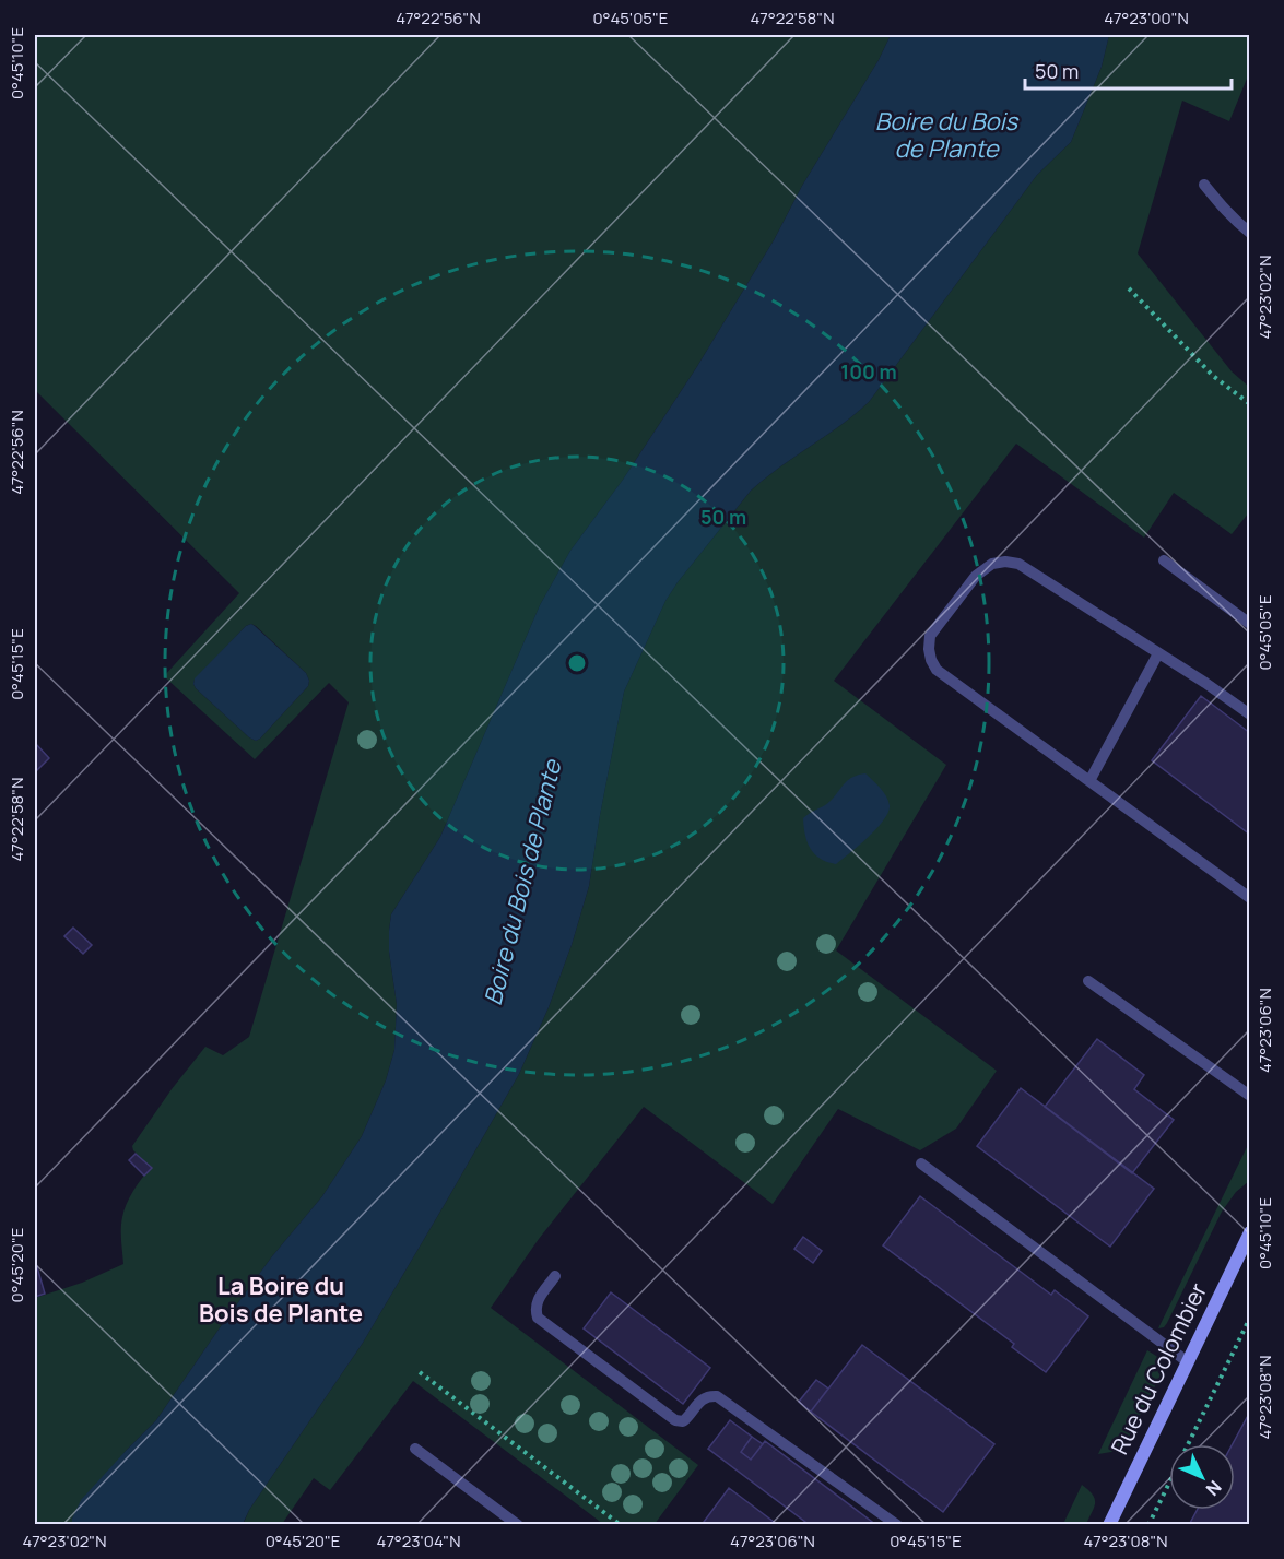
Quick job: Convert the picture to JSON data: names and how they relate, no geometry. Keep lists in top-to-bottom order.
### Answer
{
  "streets": {
    "main road": ["Rue du Colombier"]
  },
  "districts": ["La Boire du Bois de Plante"],
  "water": ["Boire du Bois de Plante"],
  "scale_bar": "50 m",
  "north": "bottom right",
  "coordinates": [
    "47°22'56\"N",
    "0°45'05\"E",
    "47°22'58\"N",
    "47°23'00\"N",
    "0°45'10\"E",
    "47°23'02\"N",
    "0°45'15\"E",
    "47°23'06\"N",
    "0°45'20\"E",
    "47°23'08\"N",
    "47°23'04\"N"
  ],
  "rings": ["100 m", "50 m"]
}
